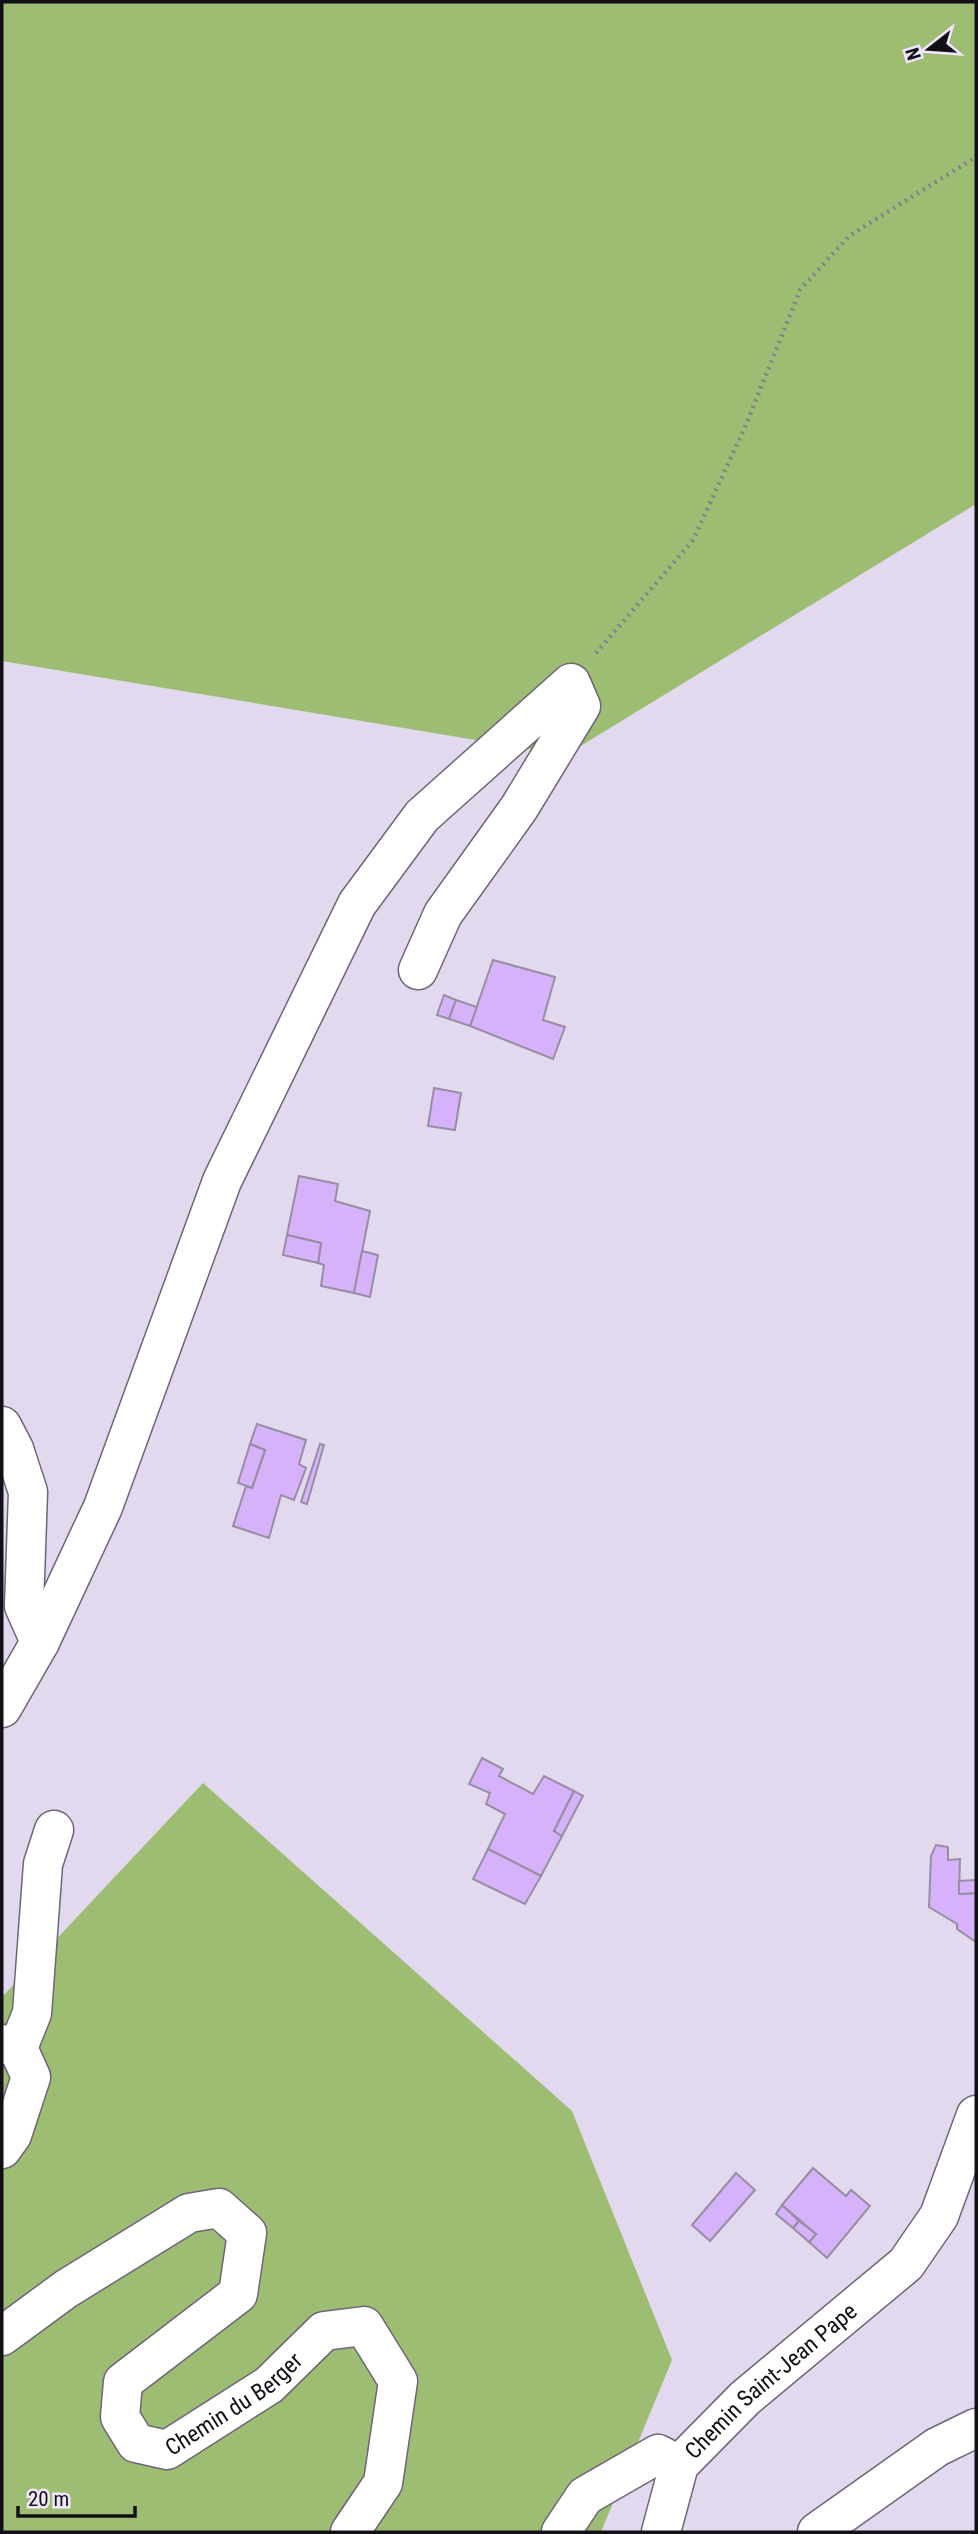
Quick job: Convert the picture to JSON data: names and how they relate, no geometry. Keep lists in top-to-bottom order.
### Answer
{
  "streets": {
    "street": ["Chemin Saint-Jean Pape", "Chemin du Berger"]
  },
  "scale_bar": "20 m",
  "north": "left"
}
